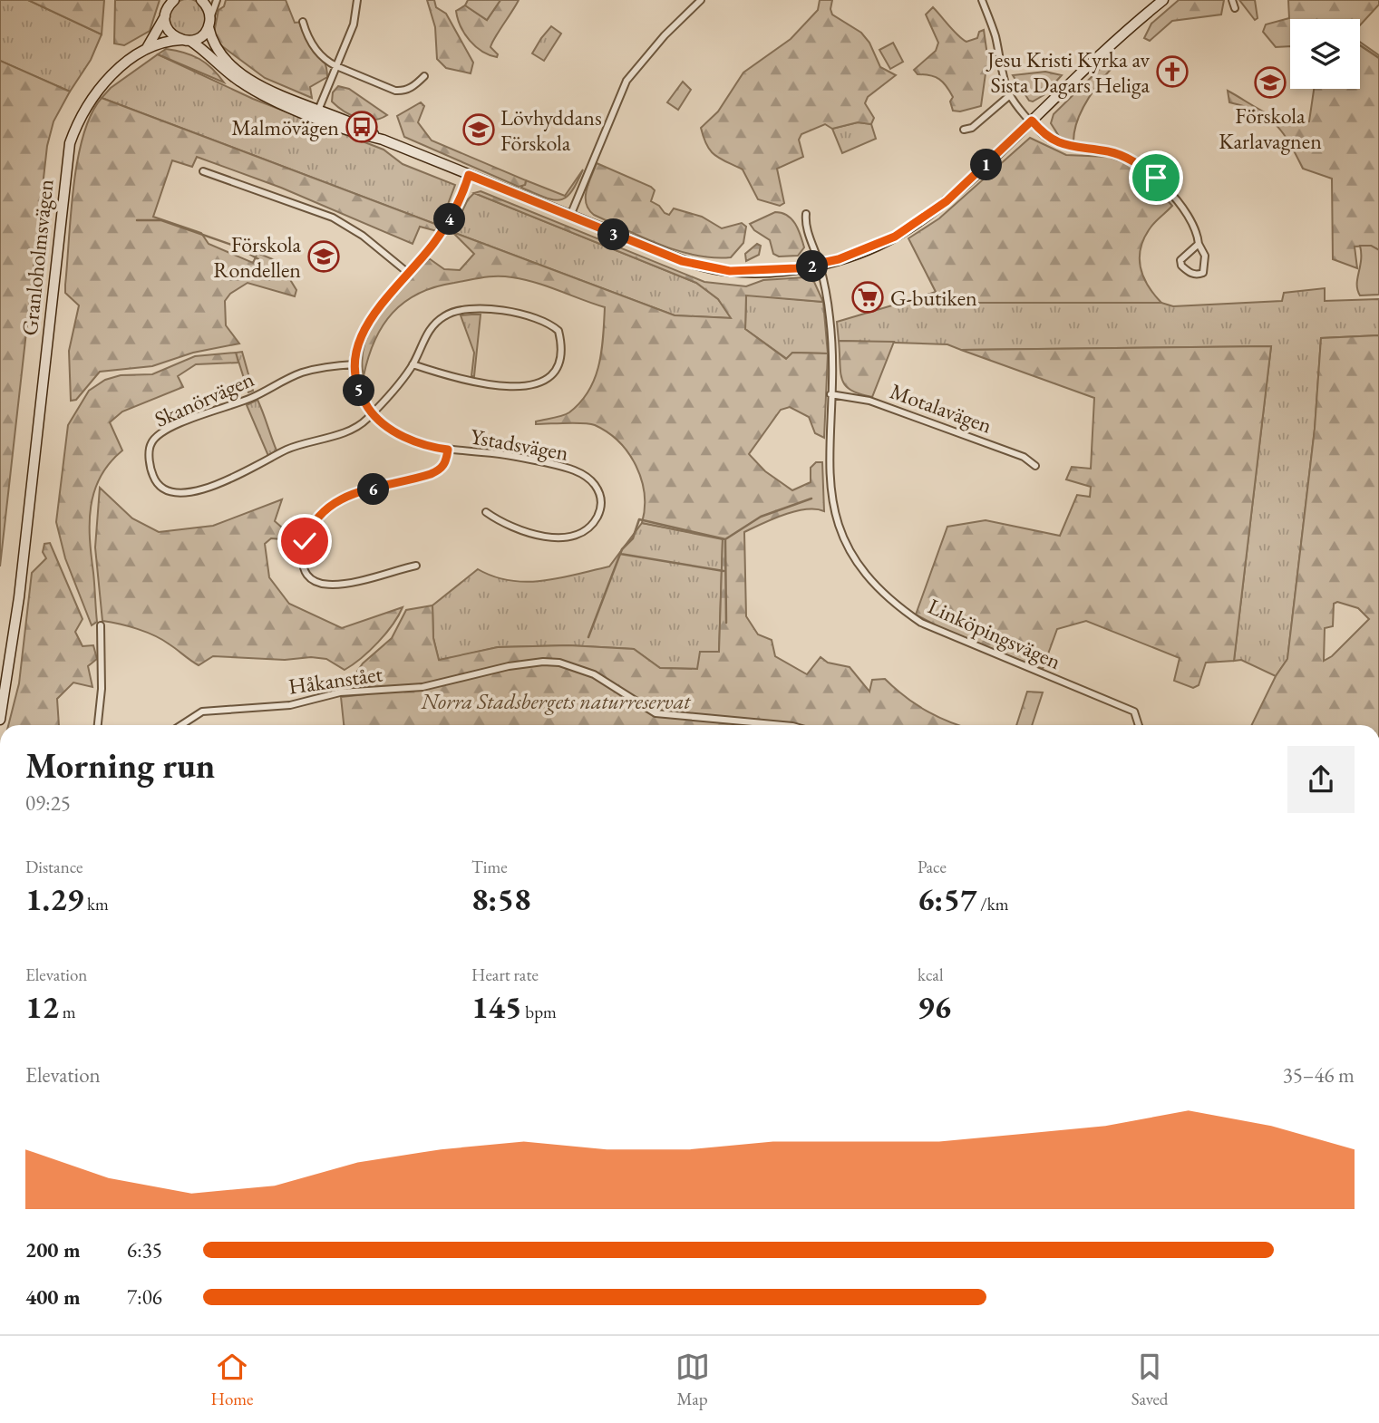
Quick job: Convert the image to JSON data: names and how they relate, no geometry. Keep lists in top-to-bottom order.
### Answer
{
  "streets": {
    "street": [
      "Granloholmsvägen",
      "Skanörvägen",
      "Motalavägen",
      "Ystadsvägen",
      "Linköpingsvägen",
      "Håkanstået"
    ]
  },
  "crossings": [
    ["Skanörvägen", "Ystadsvägen"],
    ["Motalavägen", "Linköpingsvägen"]
  ],
  "parks": ["Norra Stadsbergets naturreservat"],
  "places": {
    "church": ["Jesu Kristi Kyrka av Sista Dagars Heliga"],
    "school or university": ["Förskola Karlavagnen", "Lövhyddans Förskola", "Förskola Rondellen"],
    "bus stop": ["Malmövägen"],
    "supermarket": ["G-butiken"]
  },
  "page": {
    "pins": [
      "1",
      "4",
      "3",
      "2",
      "5",
      "6"
    ],
    "heading": ["Morning run", "09:25"],
    "stats": [
      ["Distance", "1.29 km"],
      ["Time", "8:58"],
      ["Pace", "6:57 /km"],
      ["Elevation", "12 m"],
      ["Heart rate", "145 bpm"],
      ["kcal", "96"]
    ],
    "chart": ["Elevation", "35–46 m"],
    "list": [
      {
        "name": "200 m",
        "note": "6:35"
      },
      {
        "name": "400 m",
        "note": "7:06"
      }
    ],
    "tabs": ["Home", "Map", "Saved"]
  }
}
